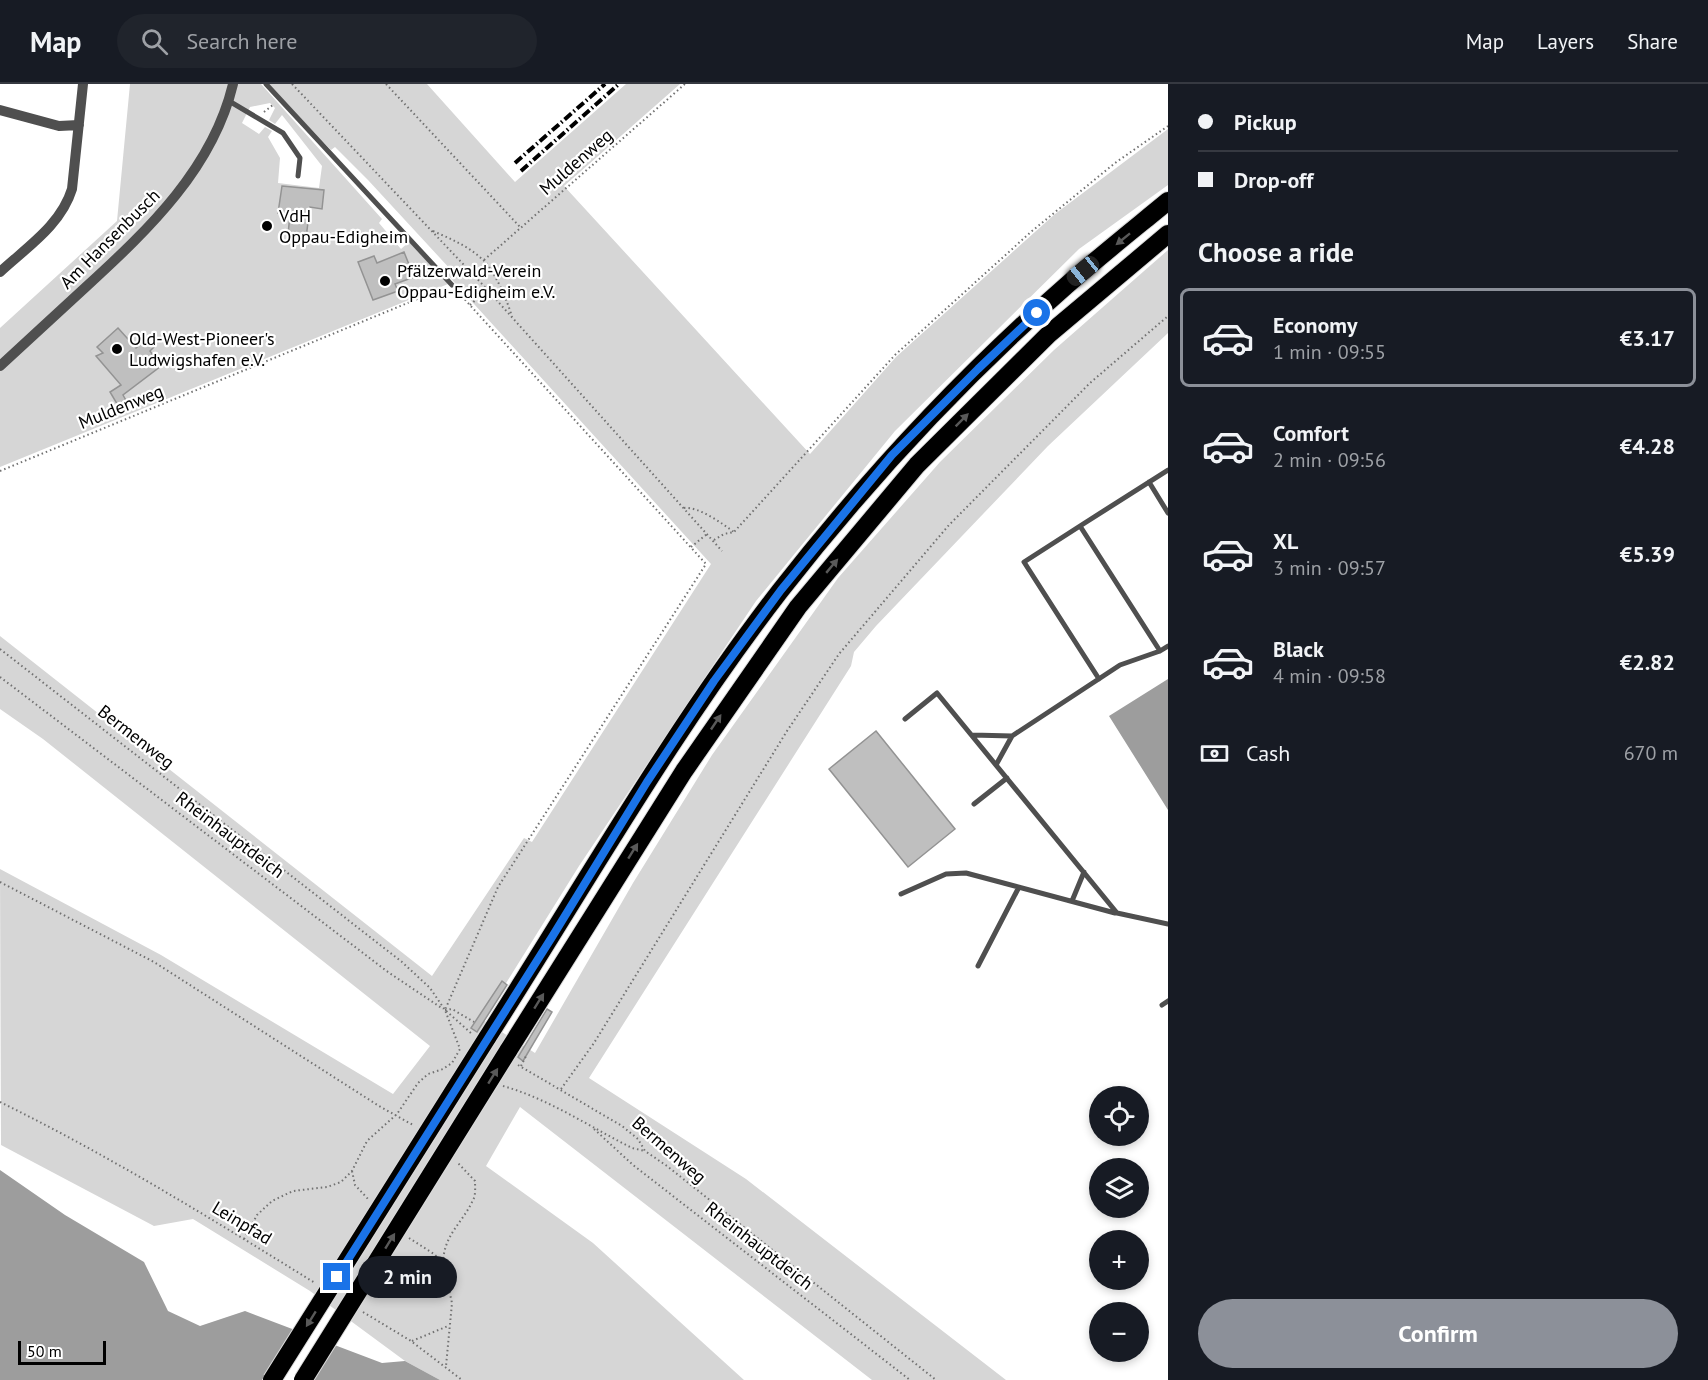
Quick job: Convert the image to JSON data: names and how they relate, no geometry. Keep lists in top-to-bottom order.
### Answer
{
  "streets": {
    "street": ["Am Hansenbusch"],
    "path": [
      "Muldenweg",
      "Bermenweg",
      "Rheinhauptdeich",
      "Leinpfad"
    ]
  },
  "crossings": [
    ["Bermenweg", "Rheinhauptdeich"],
    ["Bermenweg", "Leinpfad"]
  ],
  "places": ["VdH Oppau-Edigheim", "Pfälzerwald-Verein Oppau-Edigheim e.V.", "Old-West-Pioneer's Ludwigshafen e.V."],
  "scale_bar": "50 m",
  "page": {
    "header": "Map",
    "search": "Search here",
    "nav": ["Map", "Layers", "Share"],
    "banner": ["Pickup", "Drop-off"],
    "heading": "Choose a ride",
    "list": [
      {
        "name": "Economy",
        "note": "1 min · 09:55",
        "value": "€3.17"
      },
      {
        "name": "Comfort",
        "note": "2 min · 09:56",
        "value": "€4.28"
      },
      {
        "name": "XL",
        "note": "3 min · 09:57",
        "value": "€5.39"
      },
      {
        "name": "Black",
        "note": "4 min · 09:58",
        "value": "€2.82"
      }
    ],
    "pay": ["Cash", "670 m"],
    "map_buttons": ["+", "−"],
    "bubble": "2 min",
    "buttons": "Confirm",
    "scale": "50 m"
  }
}
